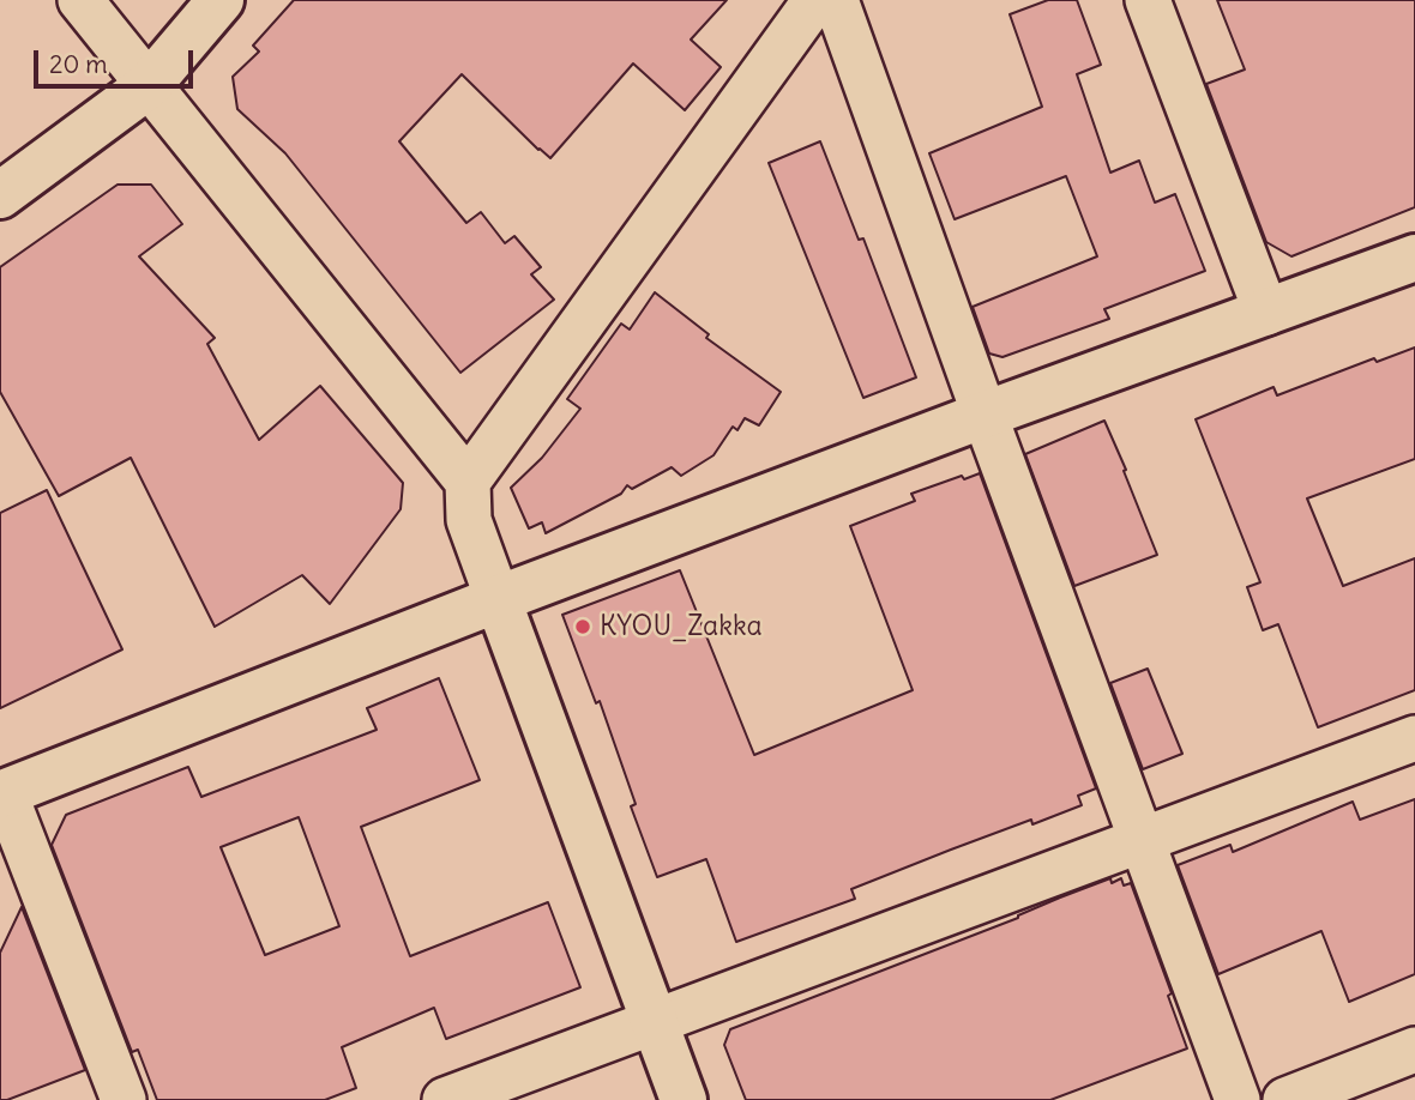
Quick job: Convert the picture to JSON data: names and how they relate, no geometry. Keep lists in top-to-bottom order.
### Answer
{
  "places": ["KYOU_Zakka"],
  "scale_bar": "20 m"
}
